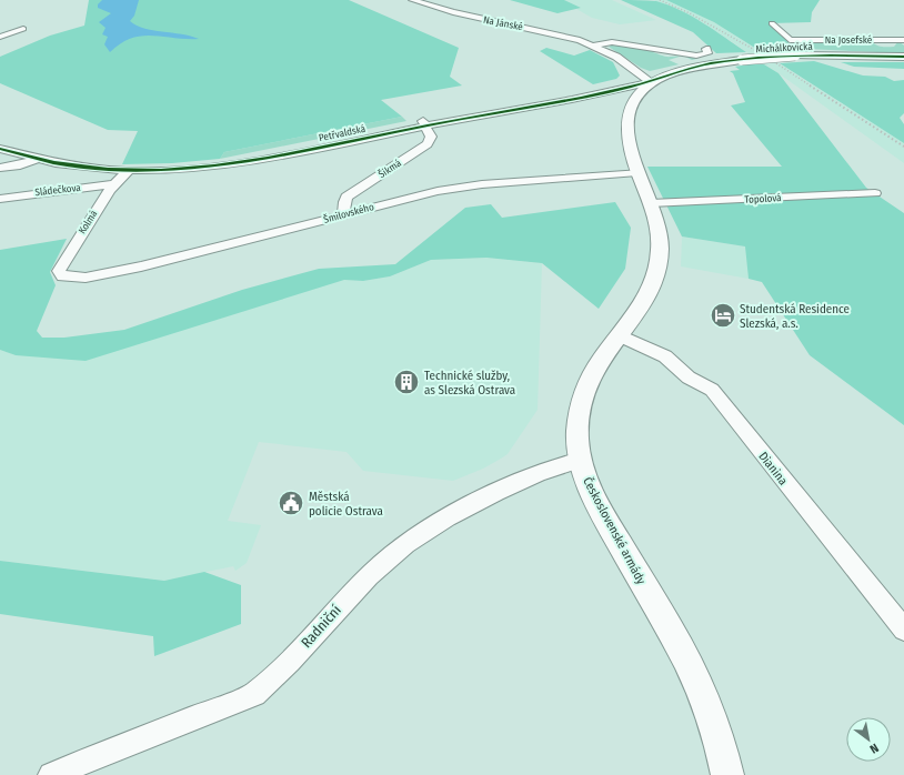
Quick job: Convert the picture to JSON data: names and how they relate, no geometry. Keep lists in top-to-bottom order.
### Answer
{
  "streets": {
    "street": [
      "Na Jánské",
      "Na Josefské",
      "Michálkovická",
      "Petřvaldská",
      "Šikmá",
      "Sládečkova",
      "Topolová",
      "Šmilovského",
      "Kolmá",
      "Dianina",
      "Československé armády",
      "Radniční"
    ]
  },
  "crossings": [
    ["Na Jánské", "Petřvaldská"],
    ["Na Jánské", "Československé armády"],
    ["Michálkovická", "Československé armády"],
    ["Petřvaldská", "Šikmá"],
    ["Petřvaldská", "Kolmá"],
    ["Petřvaldská", "Československé armády"],
    ["Šikmá", "Šmilovského"],
    ["Sládečkova", "Kolmá"],
    ["Topolová", "Československé armády"],
    ["Šmilovského", "Kolmá"],
    ["Šmilovského", "Československé armády"],
    ["Dianina", "Československé armády"],
    ["Československé armády", "Radniční"]
  ],
  "places": {
    "hotel": ["Studentská Residence Slezská, a.s."],
    "building": ["Technické služby, as Slezská Ostrava"],
    "public building": ["Městská policie Ostrava"]
  },
  "north": "bottom right"
}
